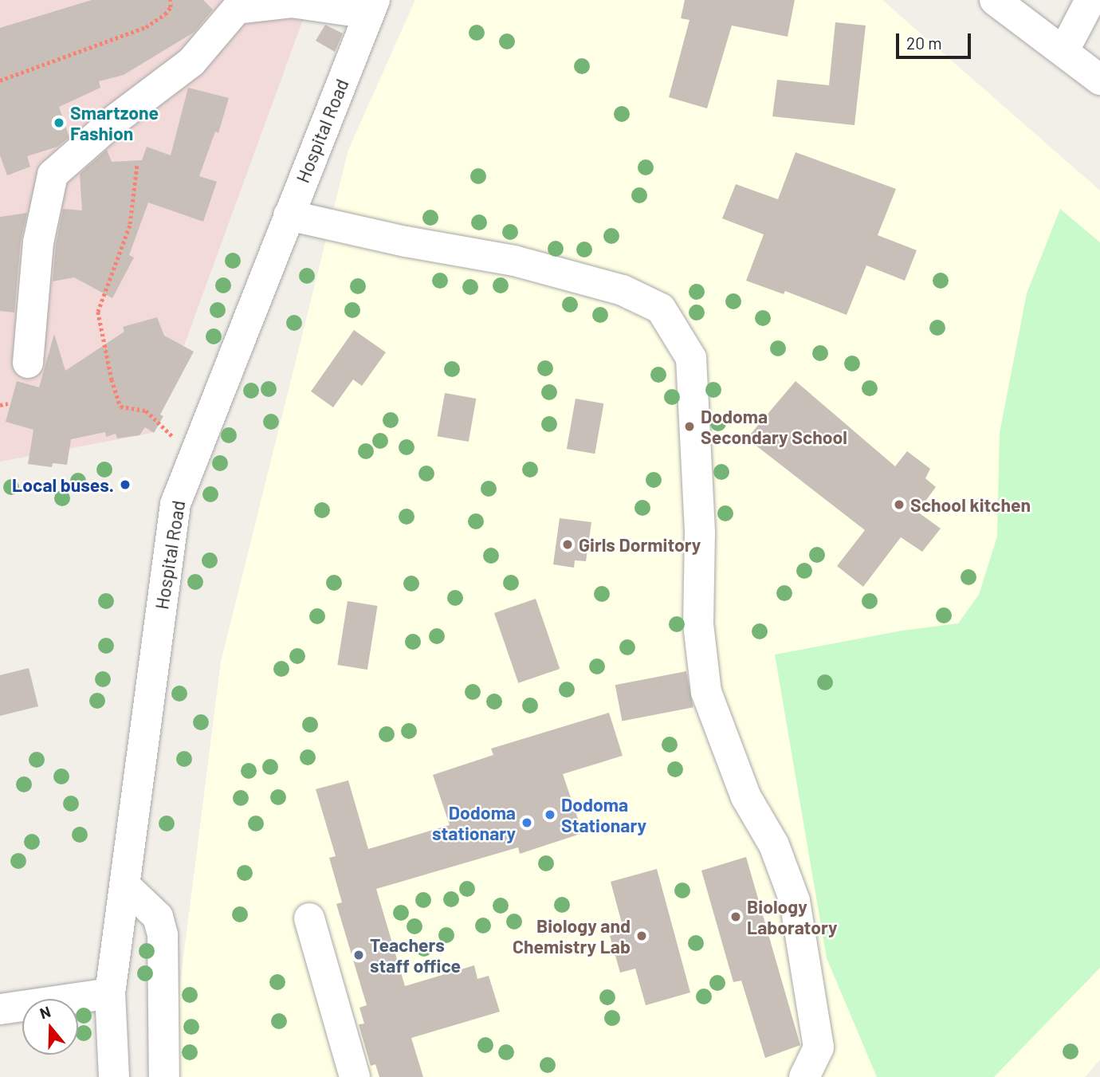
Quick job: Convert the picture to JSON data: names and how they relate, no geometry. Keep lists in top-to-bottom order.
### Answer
{
  "streets": {
    "street": ["Hospital Road"]
  },
  "places": [
    "Smartzone Fashion",
    "Dodoma Secondary School",
    "Local buses.",
    "School kitchen",
    "Girls Dormitory",
    "Dodoma Stationary",
    "Dodoma stationary",
    "Biology Laboratory",
    "Biology and Chemistry Lab",
    "Teachers staff office"
  ],
  "scale_bar": "20 m",
  "north": "top"
}
